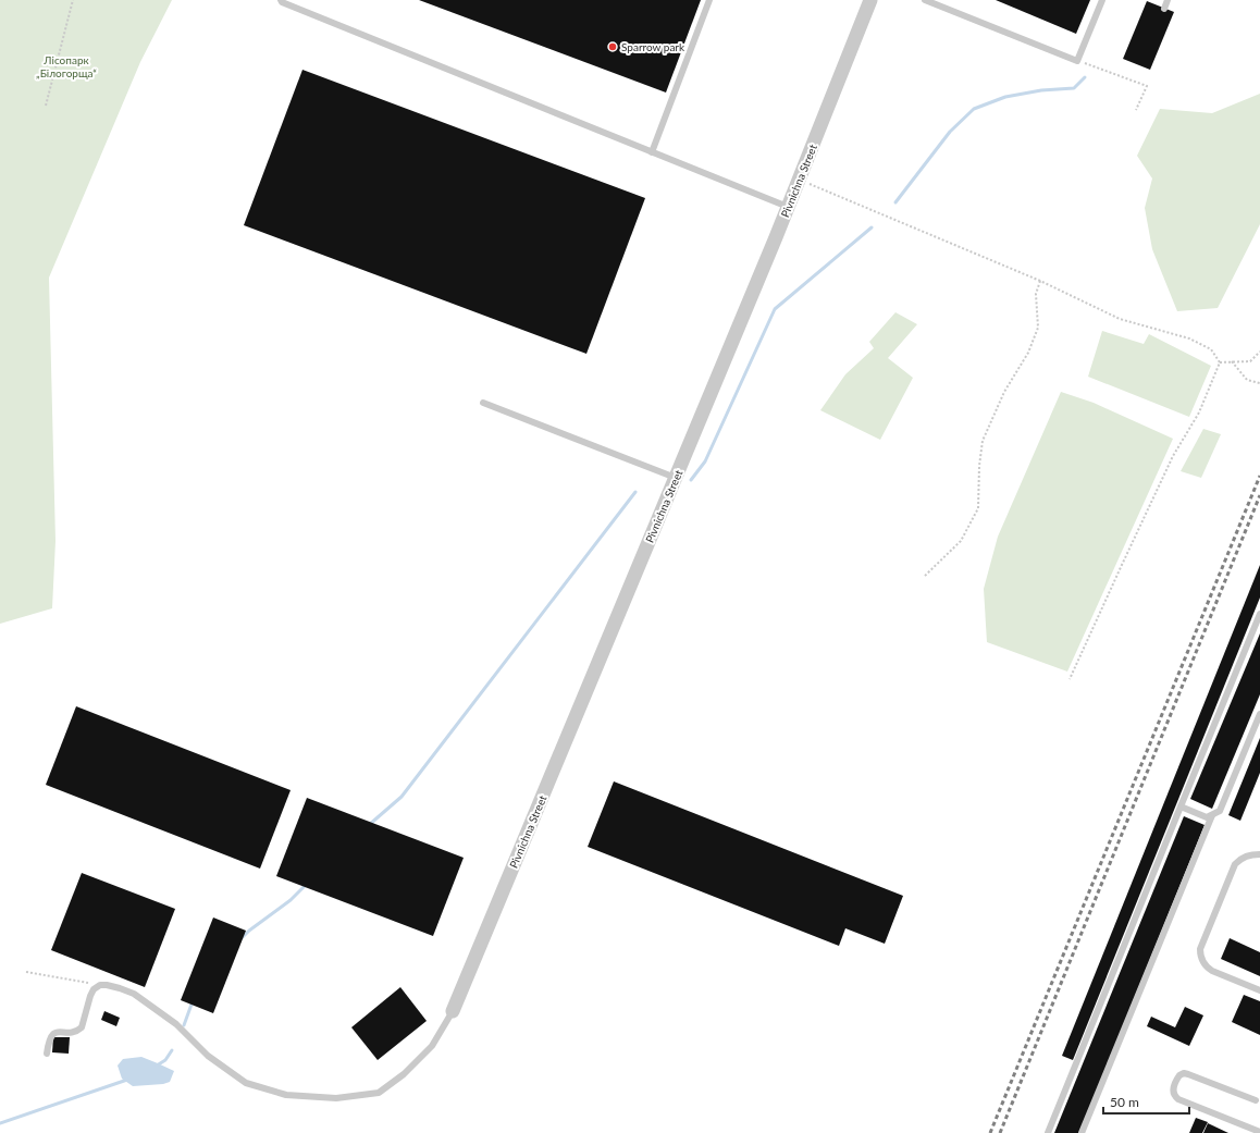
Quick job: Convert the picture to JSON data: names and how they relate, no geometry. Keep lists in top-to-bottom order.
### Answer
{
  "streets": {
    "street": ["Pivnichna Street"]
  },
  "parks": ["Лісопарк „Білогорща“"],
  "places": ["Sparrow park"],
  "scale_bar": "50 m"
}
